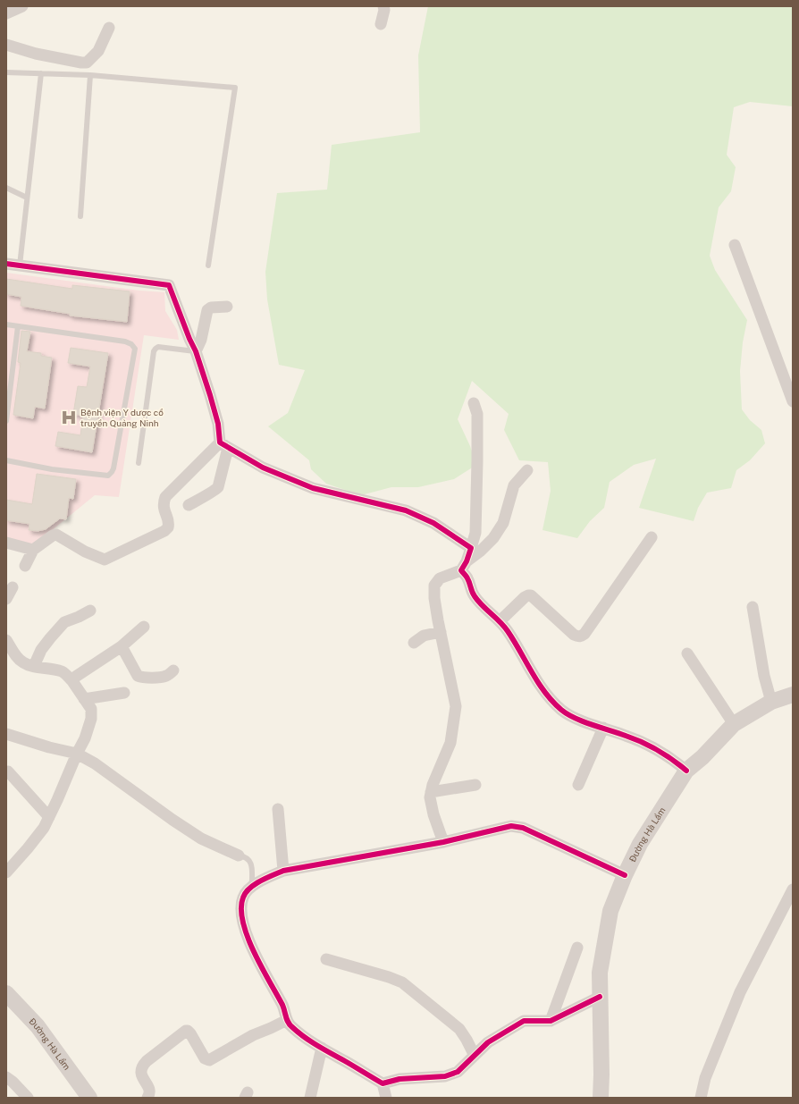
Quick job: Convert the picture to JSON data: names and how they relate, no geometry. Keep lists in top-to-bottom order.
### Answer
{
  "streets": {
    "main road": ["Đường Hà Lầm"]
  },
  "places": {
    "hospital": ["Bệnh viện Y dược cổ truyền Quảng Ninh"]
  }
}
